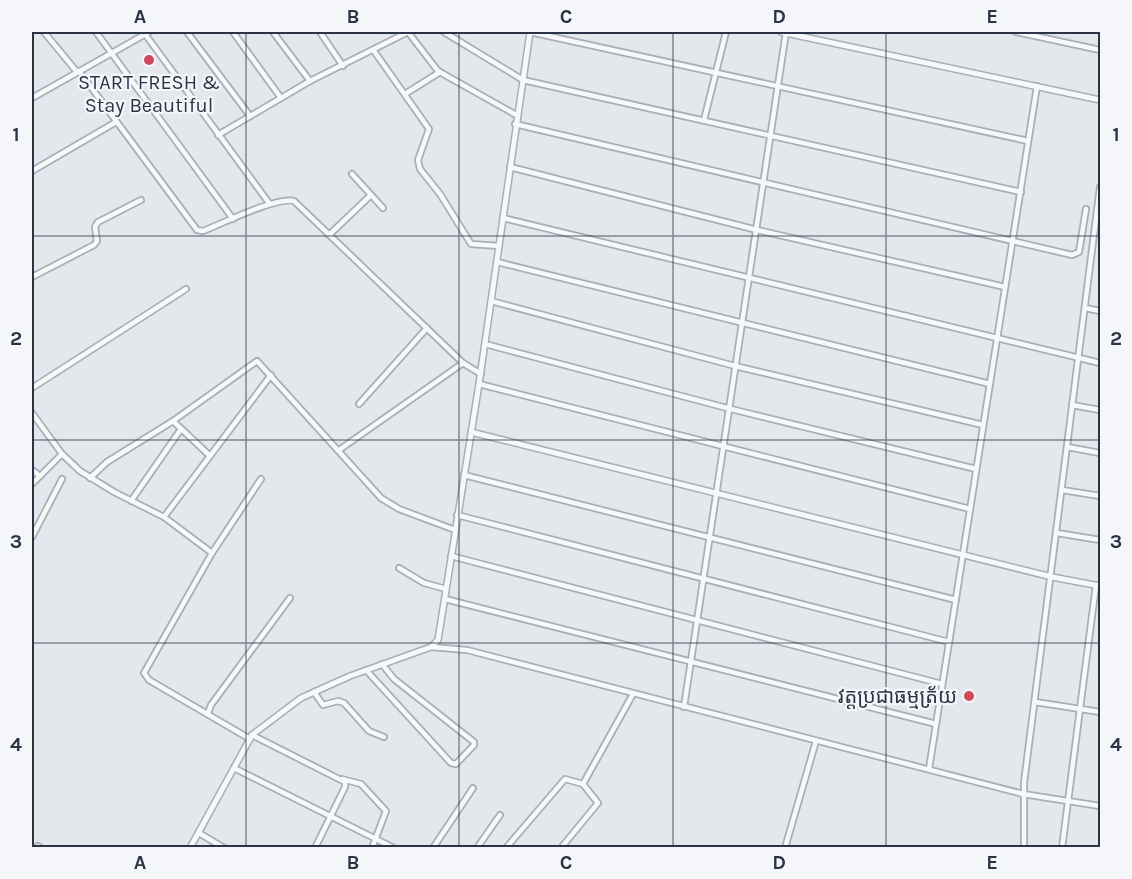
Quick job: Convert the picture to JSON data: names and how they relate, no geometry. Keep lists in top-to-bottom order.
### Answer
{
  "places": ["START FRESH & Stay Beautiful", "វត្តប្រជាធម្មត្រ័យ"],
  "grid": {
    "columns": [
      "A",
      "B",
      "C",
      "D",
      "E"
    ],
    "rows": [
      "1",
      "2",
      "3",
      "4"
    ]
  }
}
